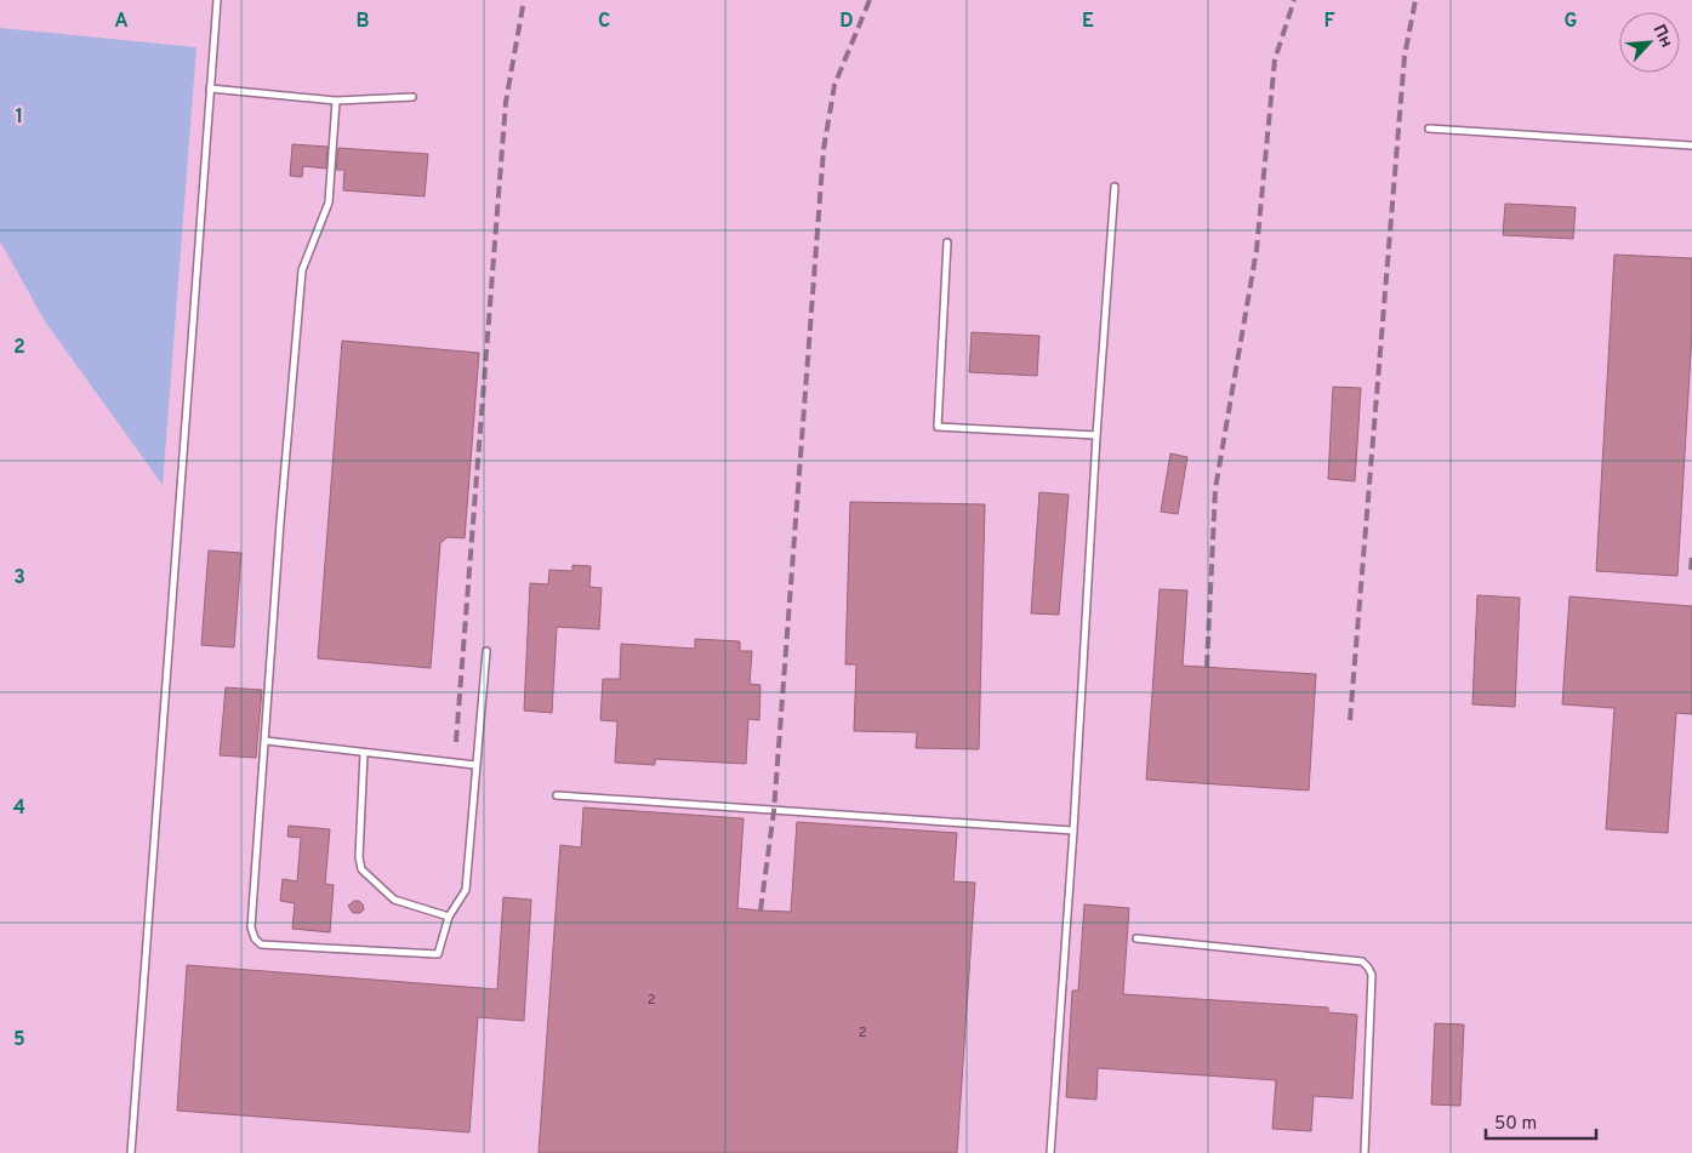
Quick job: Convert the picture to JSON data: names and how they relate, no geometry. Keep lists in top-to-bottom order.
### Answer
{
  "house_numbers": ["2", "2"],
  "scale_bar": "50 m",
  "north": "top right",
  "grid": {
    "columns": [
      "A",
      "B",
      "C",
      "D",
      "E",
      "F",
      "G"
    ],
    "rows": [
      "1",
      "2",
      "3",
      "4",
      "5"
    ]
  }
}
